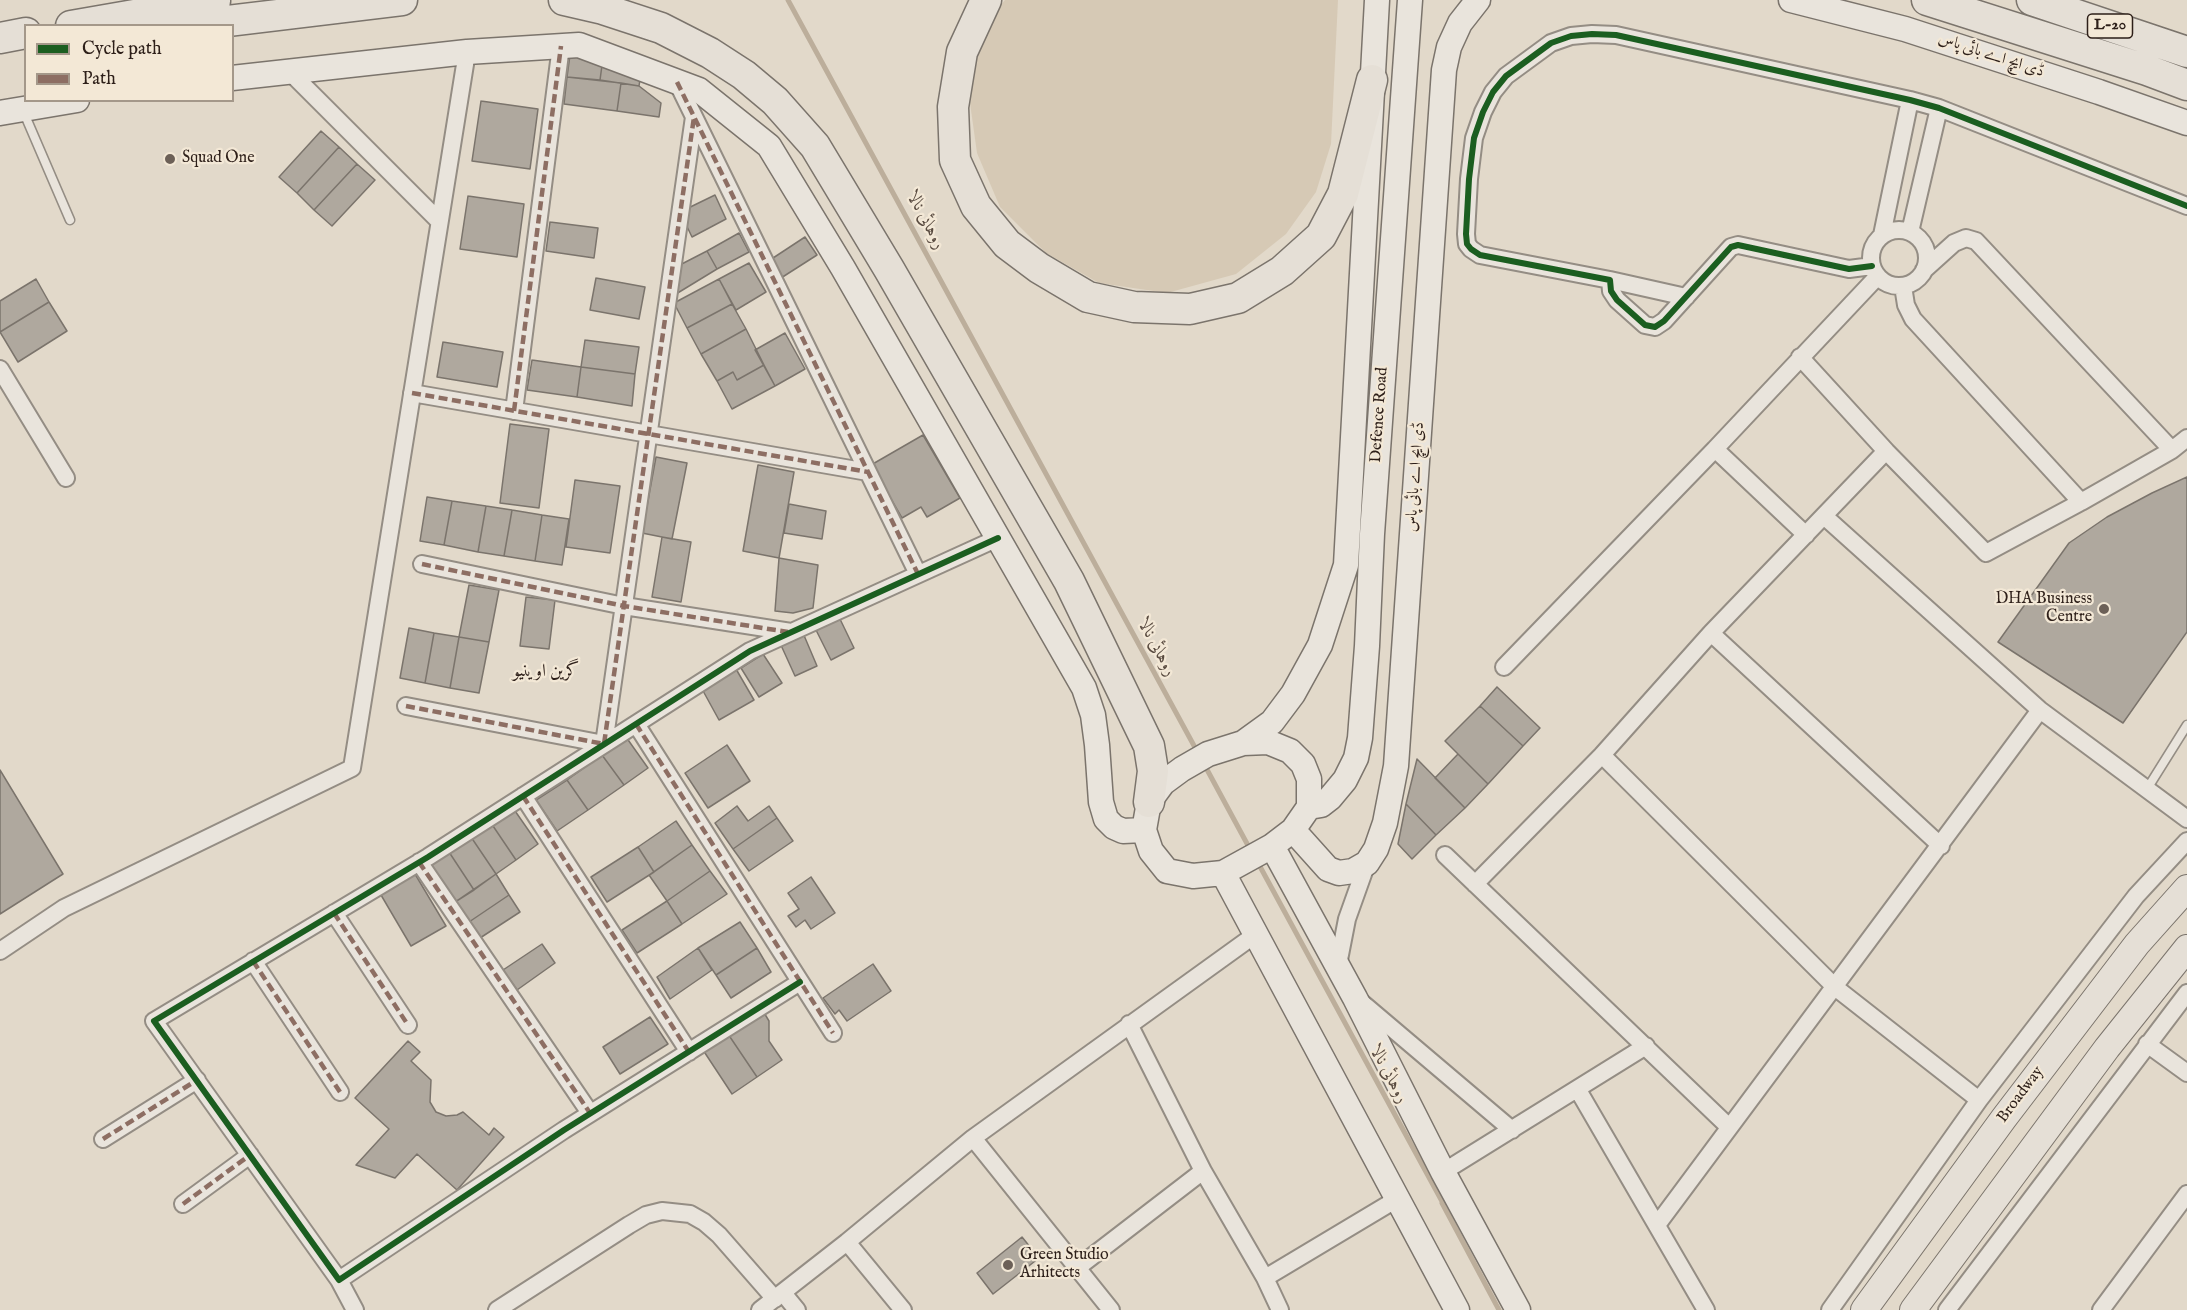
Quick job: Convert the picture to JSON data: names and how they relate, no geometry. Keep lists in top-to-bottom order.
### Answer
{
  "streets": {
    "highway": ["L-20"],
    "main road": ["ڈی ایچ اے بائی پاس", "Defence Road", "Broadway"]
  },
  "districts": ["گرین اوینیو"],
  "water": ["روہائی نالا"],
  "places": ["Squad One", "DHA Business Centre", "Green Studio Arhitects"],
  "legend": ["Cycle path", "Path"]
}
